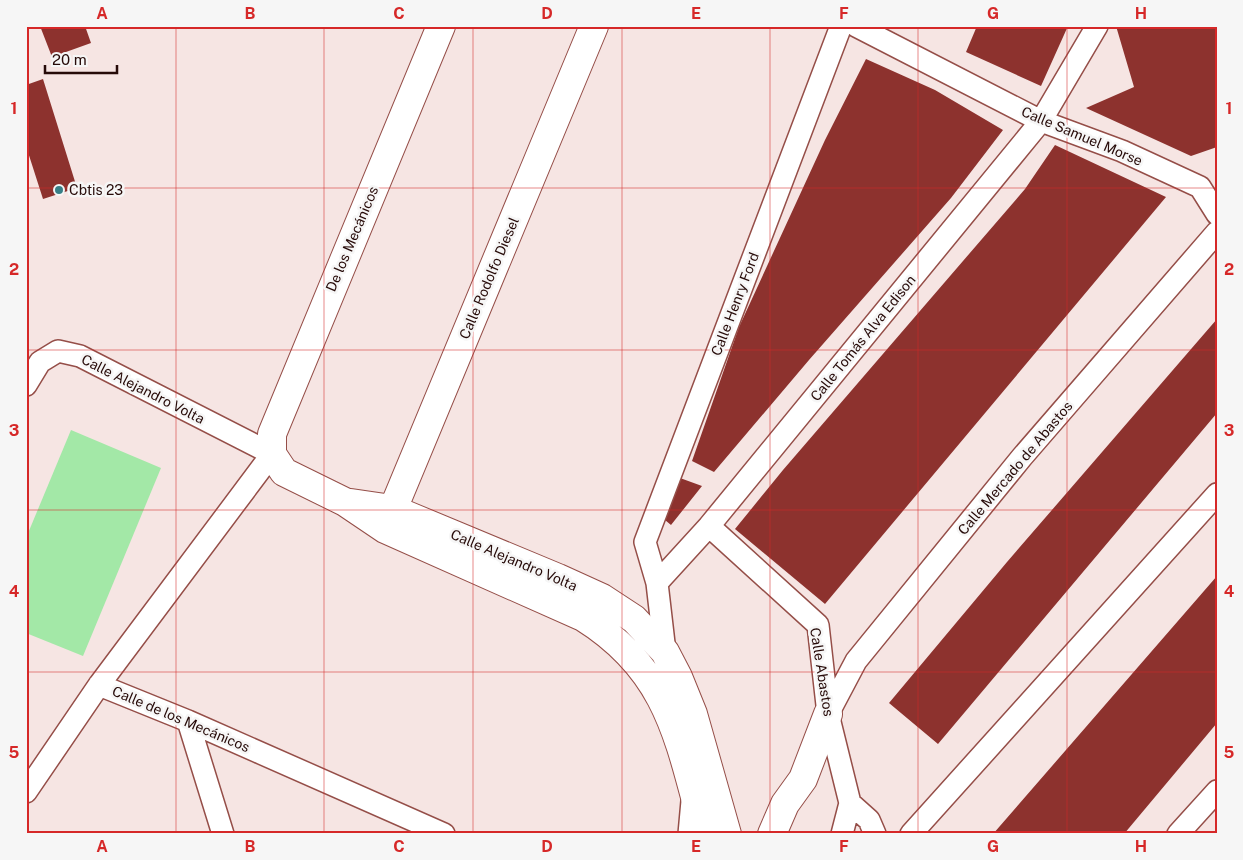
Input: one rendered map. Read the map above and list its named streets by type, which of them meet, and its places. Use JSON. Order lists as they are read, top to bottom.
{
  "streets": {
    "main road": ["De los Mecánicos", "Calle Rodolfo Diesel", "Calle Alejandro Volta"],
    "street": [
      "Calle Samuel Morse",
      "Calle Henry Ford",
      "Calle Tomás Alva Edison",
      "Calle Mercado de Abastos",
      "Calle Abastos",
      "Calle de los Mecánicos"
    ]
  },
  "crossings": [
    ["Calle Samuel Morse", "Calle Tomás Alva Edison"],
    ["De los Mecánicos", "Calle Alejandro Volta"],
    ["De los Mecánicos", "Calle de los Mecánicos"],
    ["Calle Rodolfo Diesel", "Calle Alejandro Volta"],
    ["Calle Henry Ford", "Calle Tomás Alva Edison"],
    ["Calle Tomás Alva Edison", "Calle Abastos"],
    ["Calle Alejandro Volta", "Calle de los Mecánicos"],
    ["Calle Mercado de Abastos", "Calle Abastos"]
  ],
  "places": ["Cbtis 23"],
  "scale_bar": "20 m",
  "grid": {
    "columns": [
      "A",
      "B",
      "C",
      "D",
      "E",
      "F",
      "G",
      "H"
    ],
    "rows": [
      "1",
      "2",
      "3",
      "4",
      "5"
    ]
  }
}
